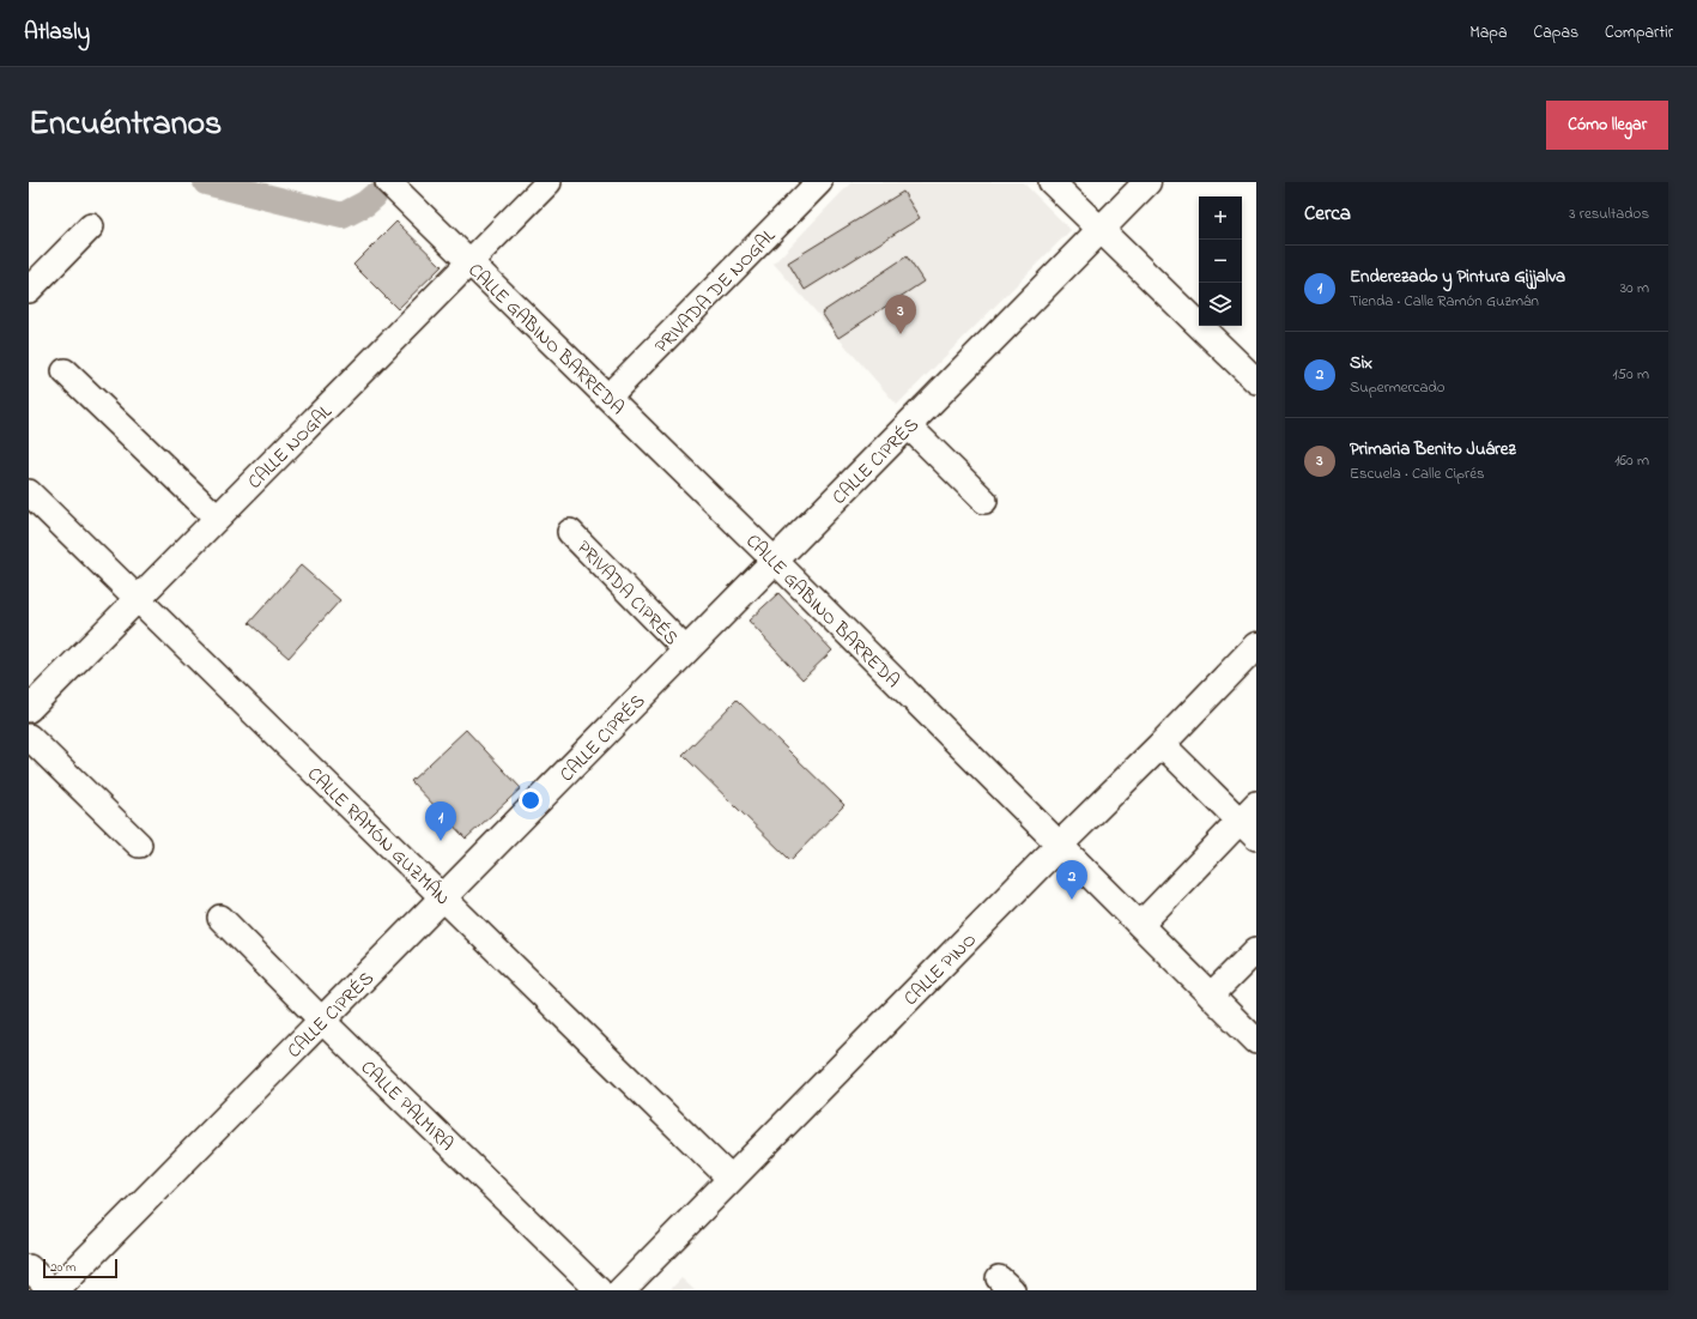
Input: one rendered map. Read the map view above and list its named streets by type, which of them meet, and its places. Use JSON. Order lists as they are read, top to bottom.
{
  "streets": {
    "street": [
      "PRIVADA DE NOGAL",
      "CALLE GABINO BARREDA",
      "CALLE NOGAL",
      "CALLE CIPRÉS",
      "PRIVADA CIPRÉS",
      "CALLE RAMÓN GUZMÁN",
      "CALLE PINO",
      "CALLE PALMIRA"
    ]
  },
  "crossings": [
    ["PRIVADA DE NOGAL", "CALLE GABINO BARREDA"],
    ["CALLE GABINO BARREDA", "CALLE NOGAL"],
    ["CALLE GABINO BARREDA", "CALLE CIPRÉS"],
    ["CALLE GABINO BARREDA", "CALLE PINO"],
    ["CALLE NOGAL", "CALLE RAMÓN GUZMÁN"],
    ["CALLE CIPRÉS", "PRIVADA CIPRÉS"],
    ["CALLE CIPRÉS", "CALLE RAMÓN GUZMÁN"],
    ["CALLE CIPRÉS", "CALLE PALMIRA"],
    ["CALLE RAMÓN GUZMÁN", "CALLE PINO"]
  ],
  "scale_bar": "20 m",
  "page": {
    "header": "Atlasly",
    "nav": ["Mapa", "Capas", "Compartir"],
    "title": "Encuéntranos",
    "buttons": "Cómo llegar",
    "heading": ["Cerca", "3 resultados"],
    "map_buttons": ["+", "−"],
    "list": [
      {
        "mark": "1",
        "name": "Enderezado y Pintura Gijjalva",
        "note": "Tienda · Calle Ramón Guzmán",
        "value": "30 m"
      },
      {
        "mark": "2",
        "name": "Six",
        "note": "Supermercado",
        "value": "150 m"
      },
      {
        "mark": "3",
        "name": "Primaria Benito Juárez",
        "note": "Escuela · Calle Ciprés",
        "value": "160 m"
      }
    ],
    "pins": ["3", "1", "2"],
    "scale": "20 m"
  }
}
